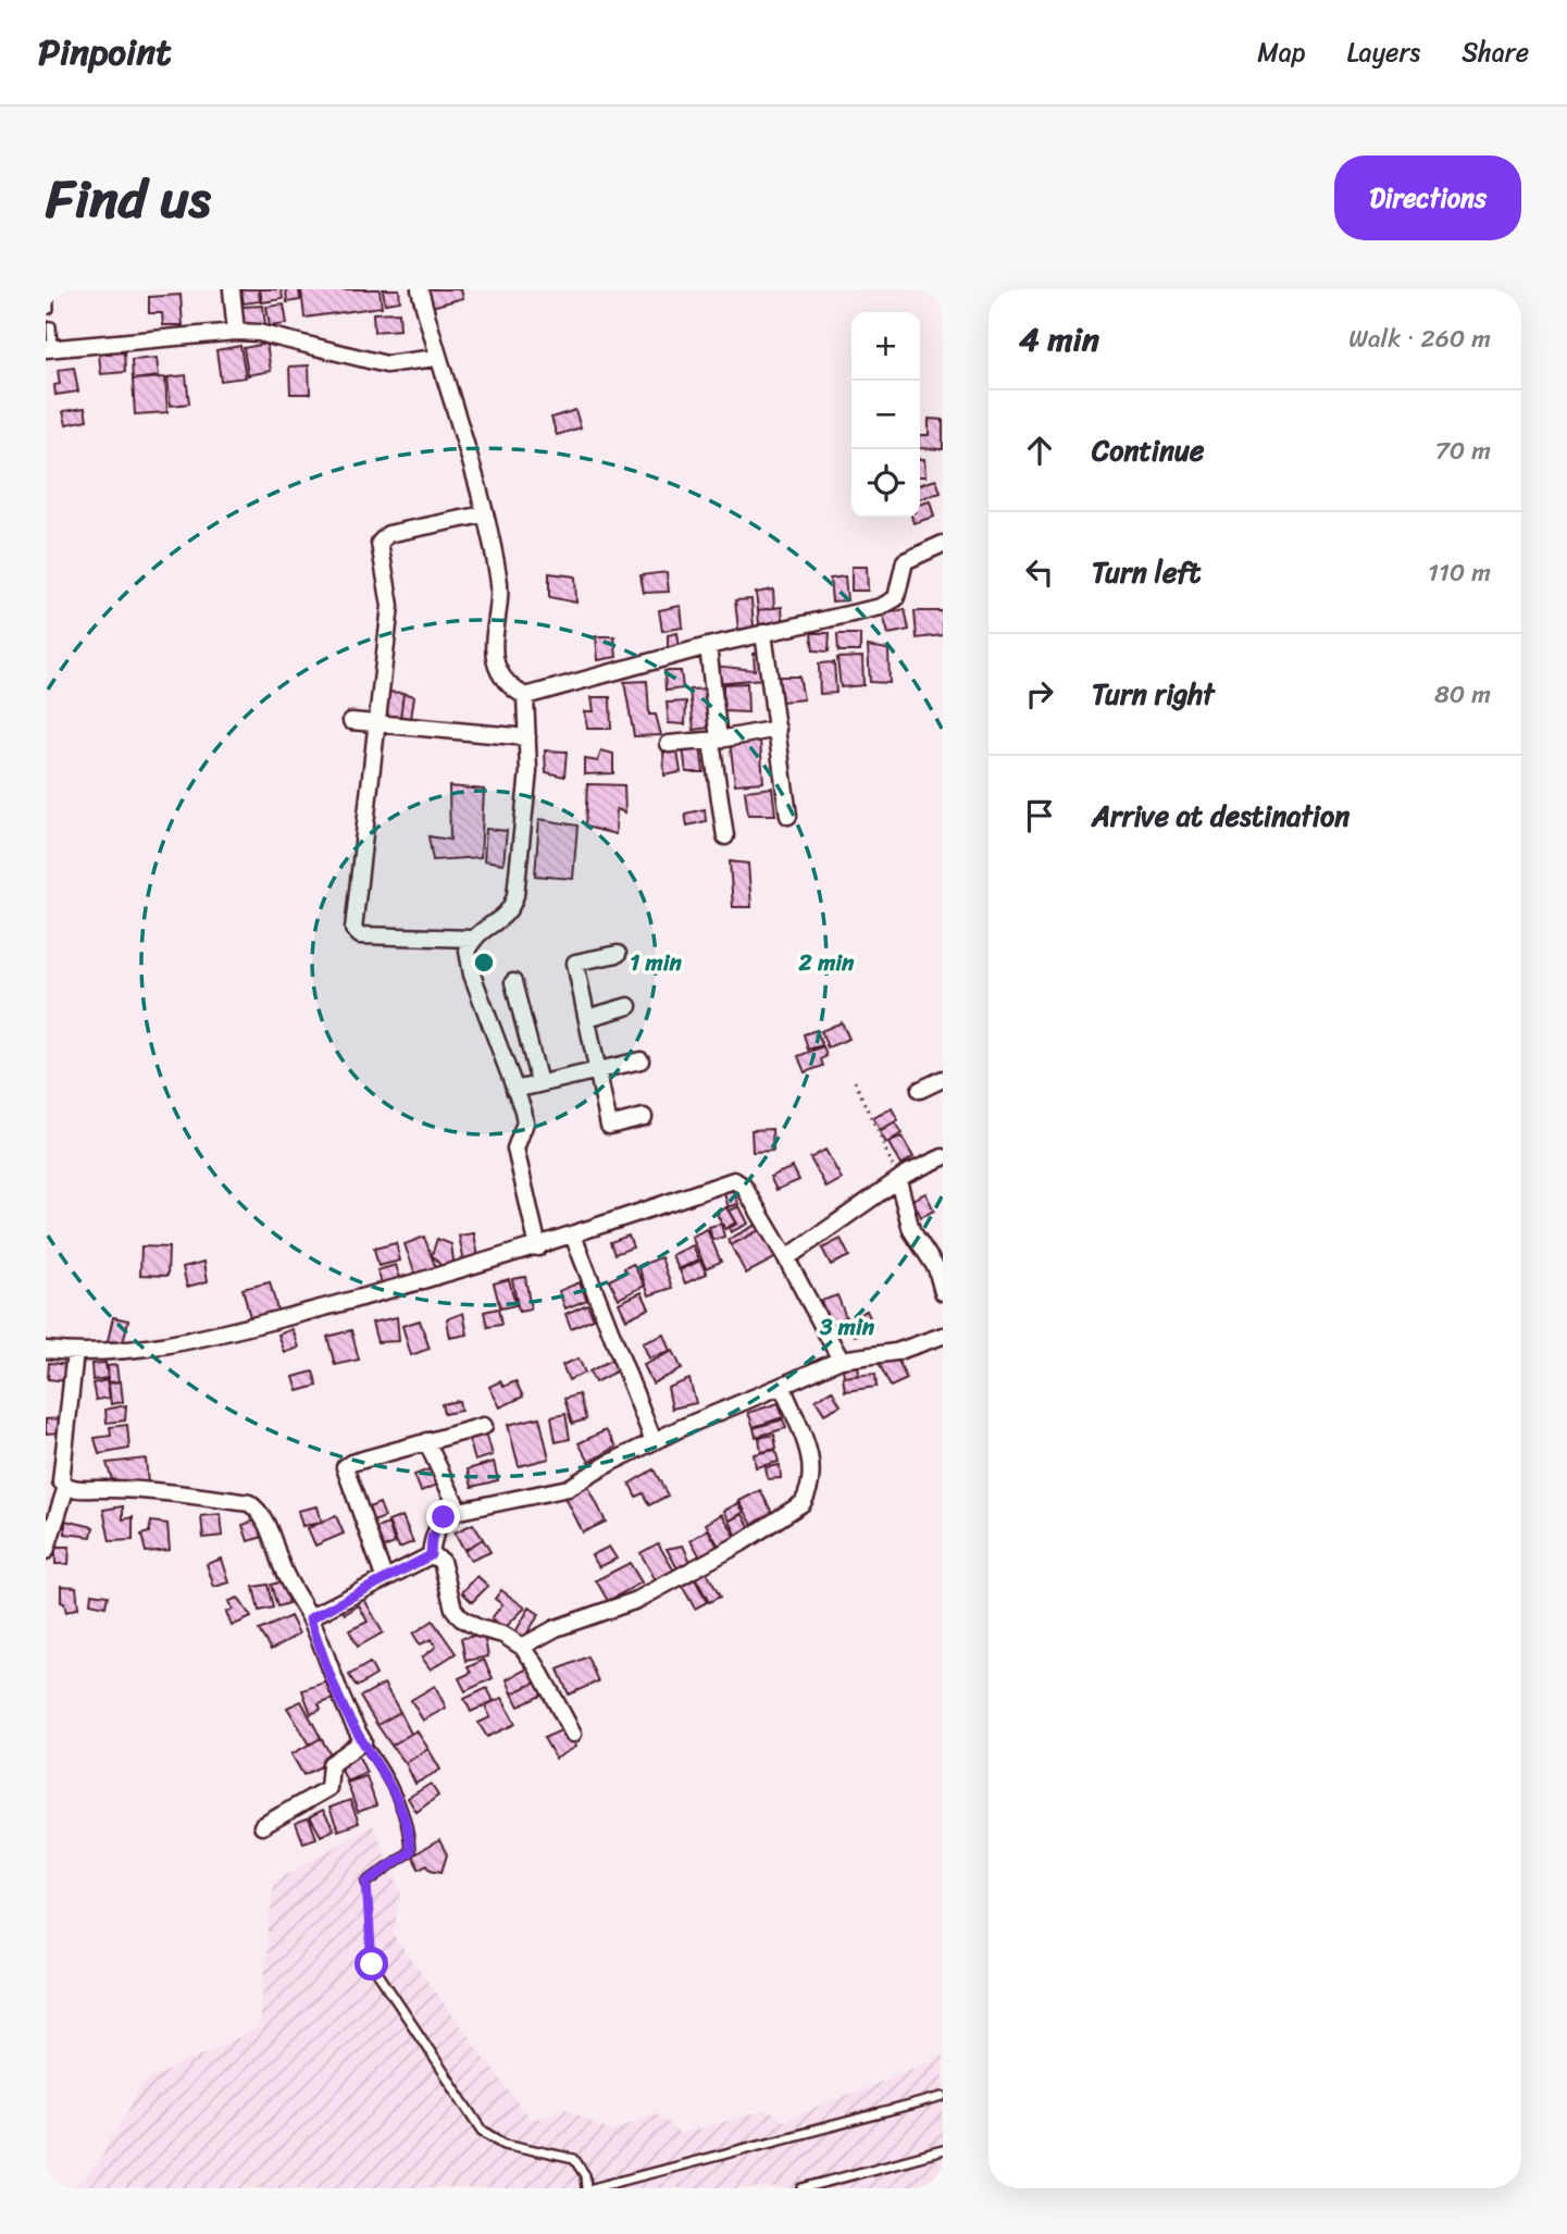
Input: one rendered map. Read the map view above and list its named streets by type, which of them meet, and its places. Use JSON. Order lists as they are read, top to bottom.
{
  "page": {
    "header": "Pinpoint",
    "nav": ["Map", "Layers", "Share"],
    "title": "Find us",
    "buttons": "Directions",
    "heading": ["4 min", "Walk · 260 m"],
    "map_buttons": ["+", "−"],
    "list": [
      ["Continue", "70 m"],
      ["Turn left", "110 m"],
      ["Turn right", "80 m"],
      "Arrive at destination"
    ]
  },
  "rings": ["1 min", "2 min", "3 min"]
}
